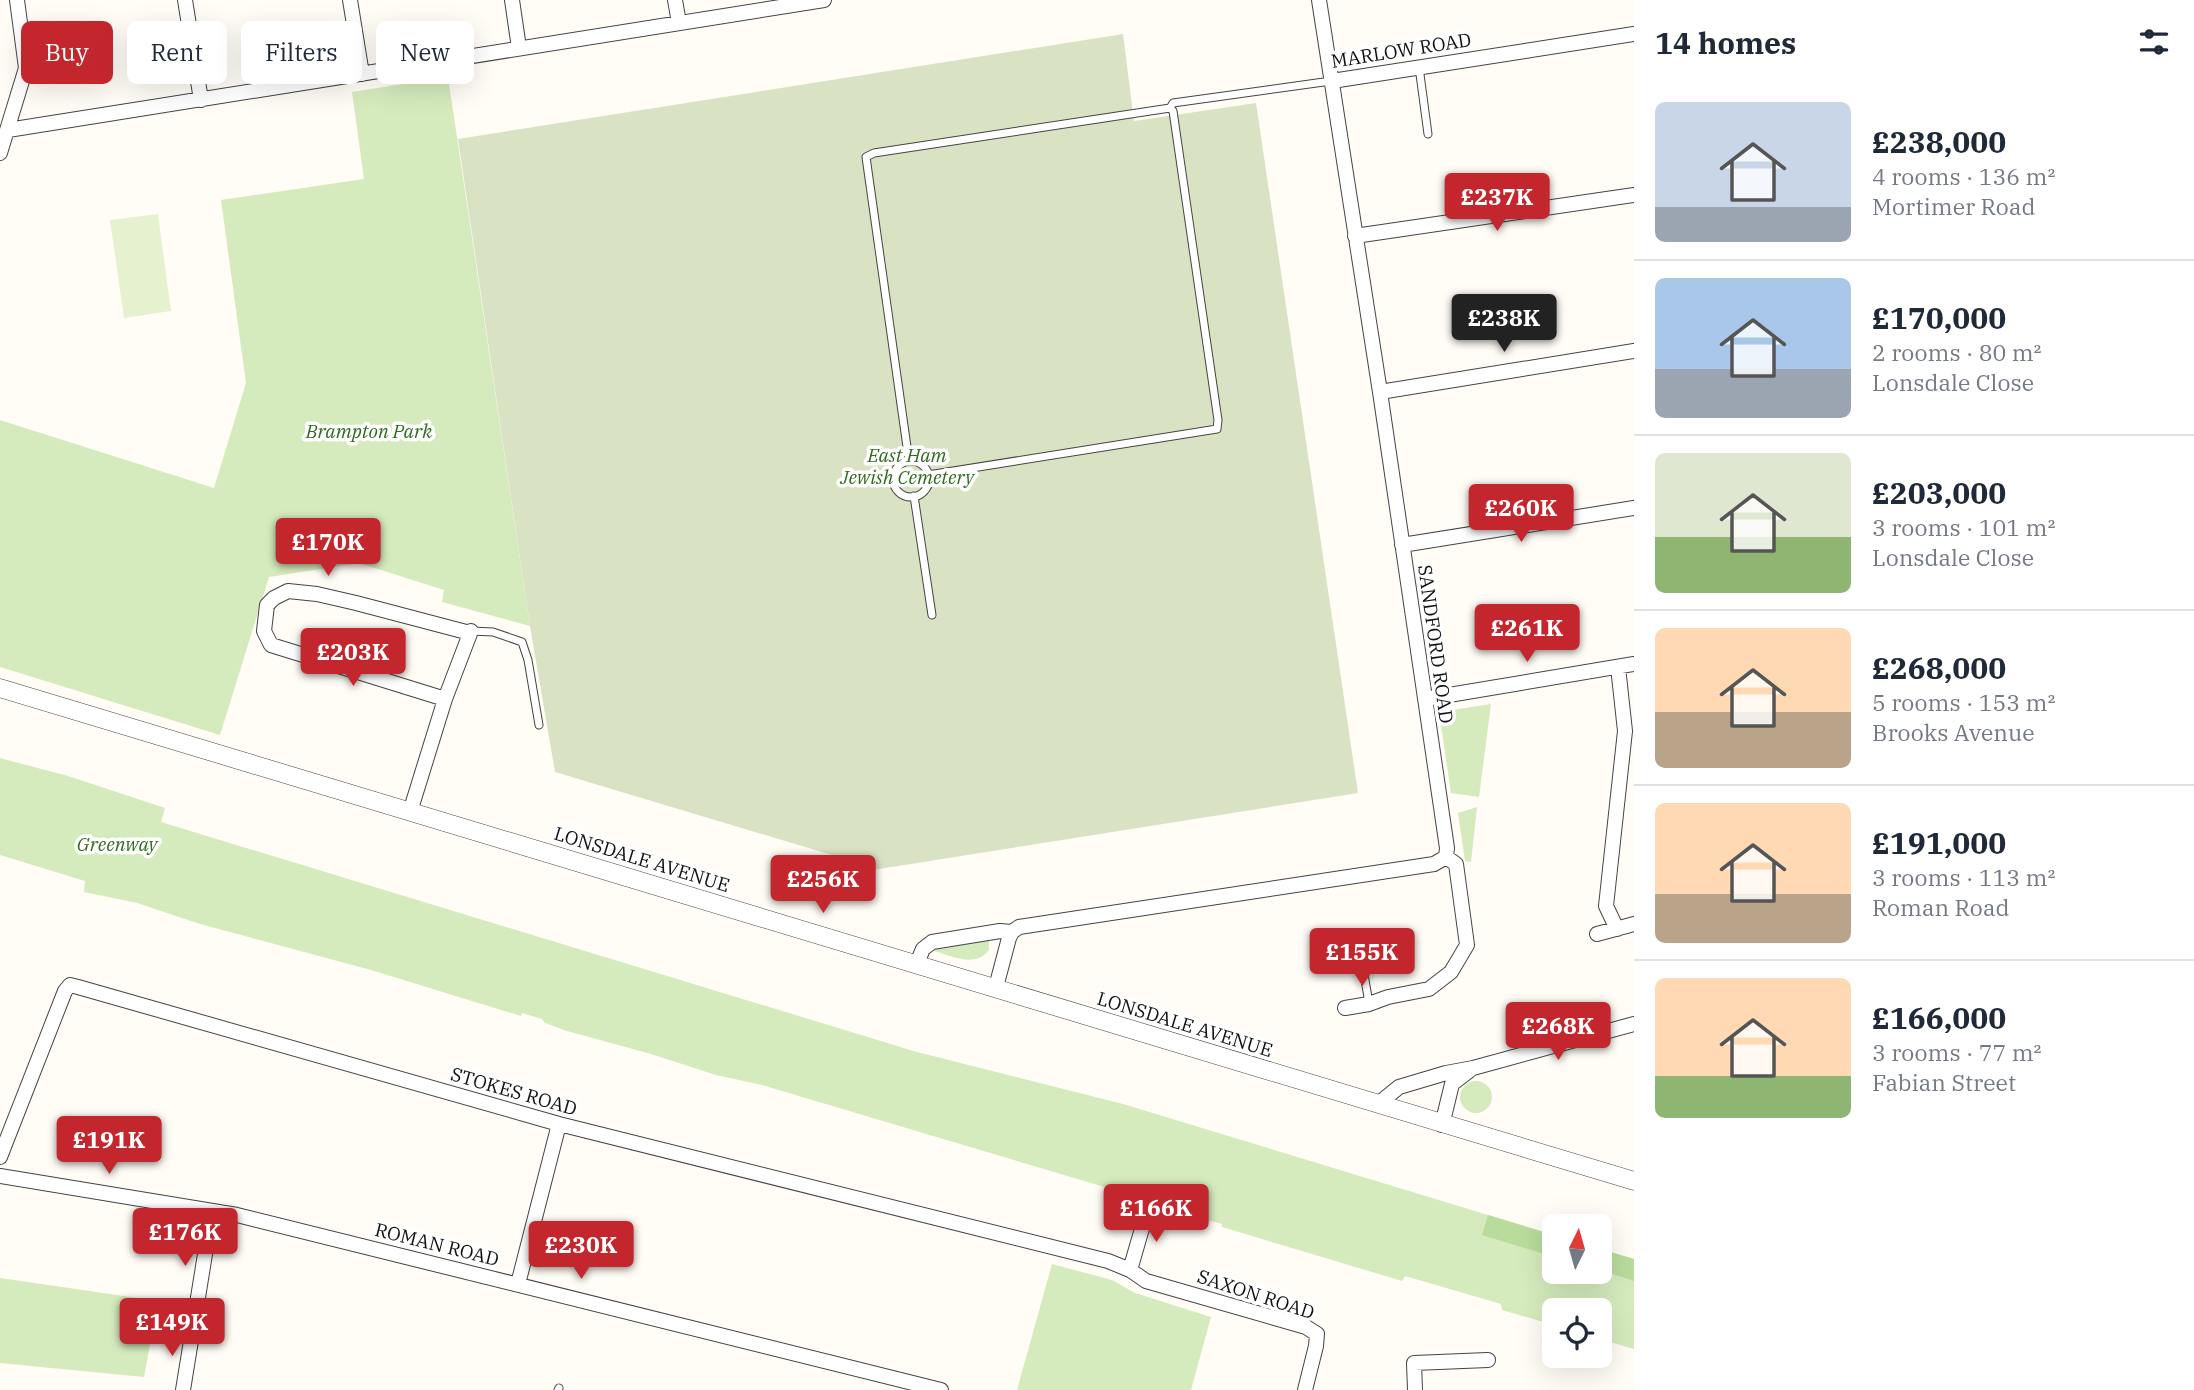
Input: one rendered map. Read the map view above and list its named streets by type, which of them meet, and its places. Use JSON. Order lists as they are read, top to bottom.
{
  "streets": {
    "street": [
      "MARLOW ROAD",
      "SANDFORD ROAD",
      "LONSDALE AVENUE",
      "STOKES ROAD",
      "ROMAN ROAD",
      "SAXON ROAD"
    ]
  },
  "crossings": [
    ["MARLOW ROAD", "SANDFORD ROAD"],
    ["STOKES ROAD", "SAXON ROAD"]
  ],
  "parks": ["Brampton Park", "East Ham Jewish Cemetery", "Greenway"],
  "north": "top",
  "page": {
    "heading": "14 homes",
    "chip": [
      "Buy",
      "Rent",
      "Filters",
      "New"
    ],
    "list": [
      {
        "name": "£238,000",
        "note": "4 rooms · 136 m² · Mortimer Road"
      },
      {
        "name": "£170,000",
        "note": "2 rooms · 80 m² · Lonsdale Close"
      },
      {
        "name": "£203,000",
        "note": "3 rooms · 101 m² · Lonsdale Close"
      },
      {
        "name": "£268,000",
        "note": "5 rooms · 153 m² · Brooks Avenue"
      },
      {
        "name": "£191,000",
        "note": "3 rooms · 113 m² · Roman Road"
      },
      {
        "name": "£166,000",
        "note": "3 rooms · 77 m² · Fabian Street"
      }
    ],
    "price": [
      "£237K",
      "£238K",
      "£260K",
      "£170K",
      "£261K",
      "£203K",
      "£256K",
      "£155K",
      "£268K",
      "£191K",
      "£166K",
      "£176K",
      "£230K",
      "£149K"
    ]
  }
}
